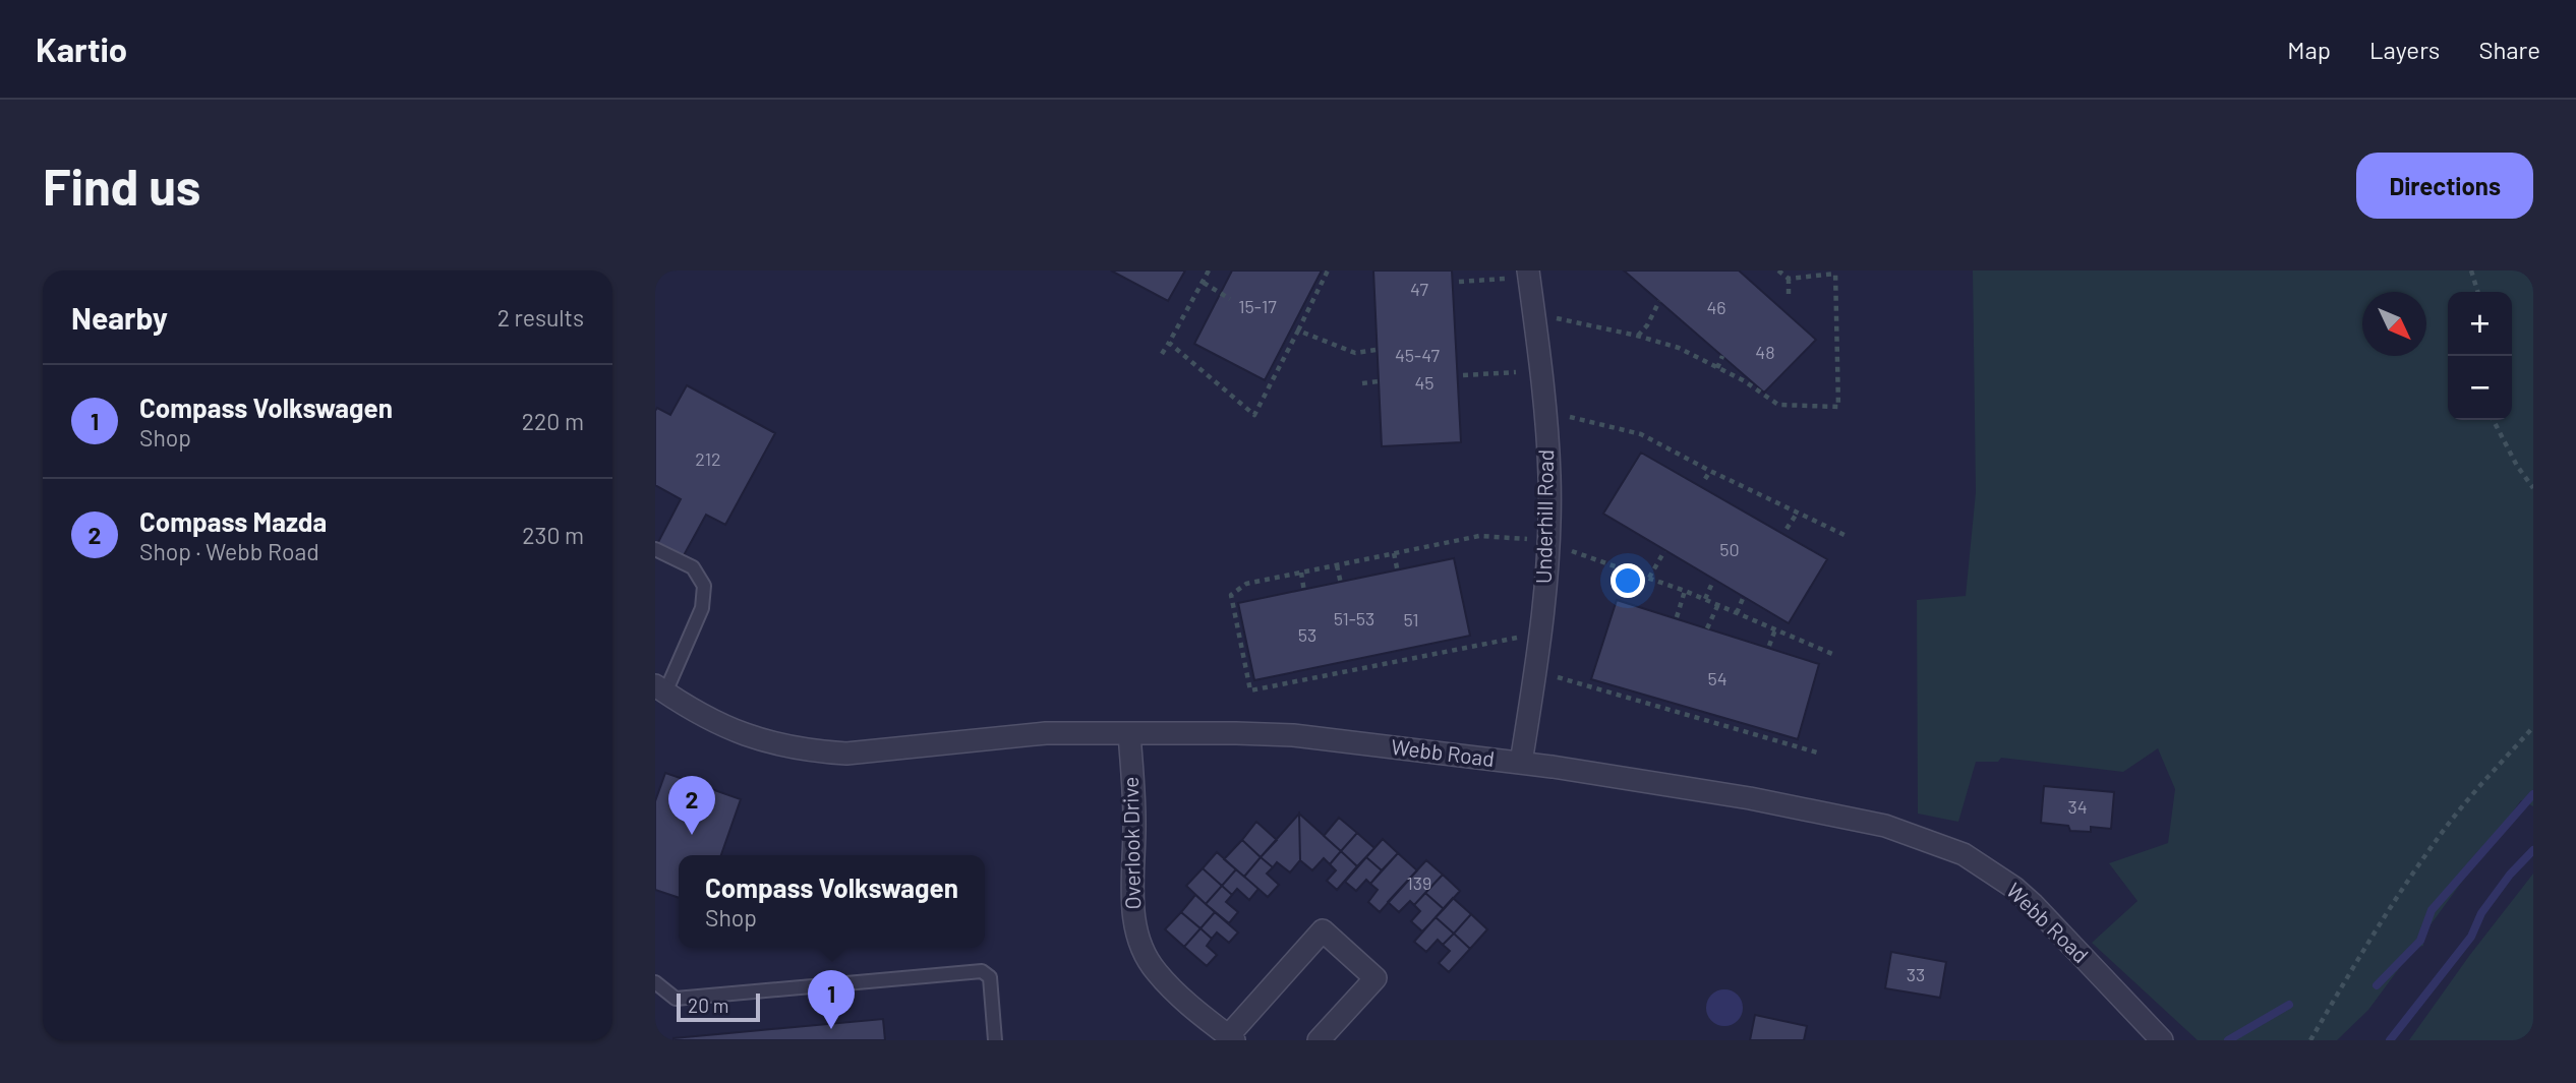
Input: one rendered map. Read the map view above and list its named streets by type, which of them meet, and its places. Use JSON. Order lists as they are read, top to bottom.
{
  "streets": {
    "street": ["Underhill Road", "Webb Road", "Overlook Drive"]
  },
  "crossings": [
    ["Underhill Road", "Webb Road"],
    ["Webb Road", "Overlook Drive"]
  ],
  "house_numbers": [
    "47",
    "15-17",
    "46",
    "48",
    "45-47",
    "45",
    "212",
    "50",
    "51-53",
    "51",
    "53",
    "54",
    "34",
    "139",
    "33"
  ],
  "scale_bar": "20 m",
  "north": "bottom right",
  "page": {
    "header": "Kartio",
    "nav": ["Map", "Layers", "Share"],
    "buttons": "Directions",
    "title": "Find us",
    "heading": ["Nearby", "2 results"],
    "map_buttons": ["+", "−"],
    "list": [
      {
        "mark": "1",
        "name": "Compass Volkswagen",
        "note": "Shop",
        "value": "220 m"
      },
      {
        "mark": "2",
        "name": "Compass Mazda",
        "note": "Shop · Webb Road",
        "value": "230 m"
      }
    ],
    "pins": ["2", "1"],
    "popup": ["Compass Volkswagen", "Shop"],
    "scale": "20 m"
  }
}
